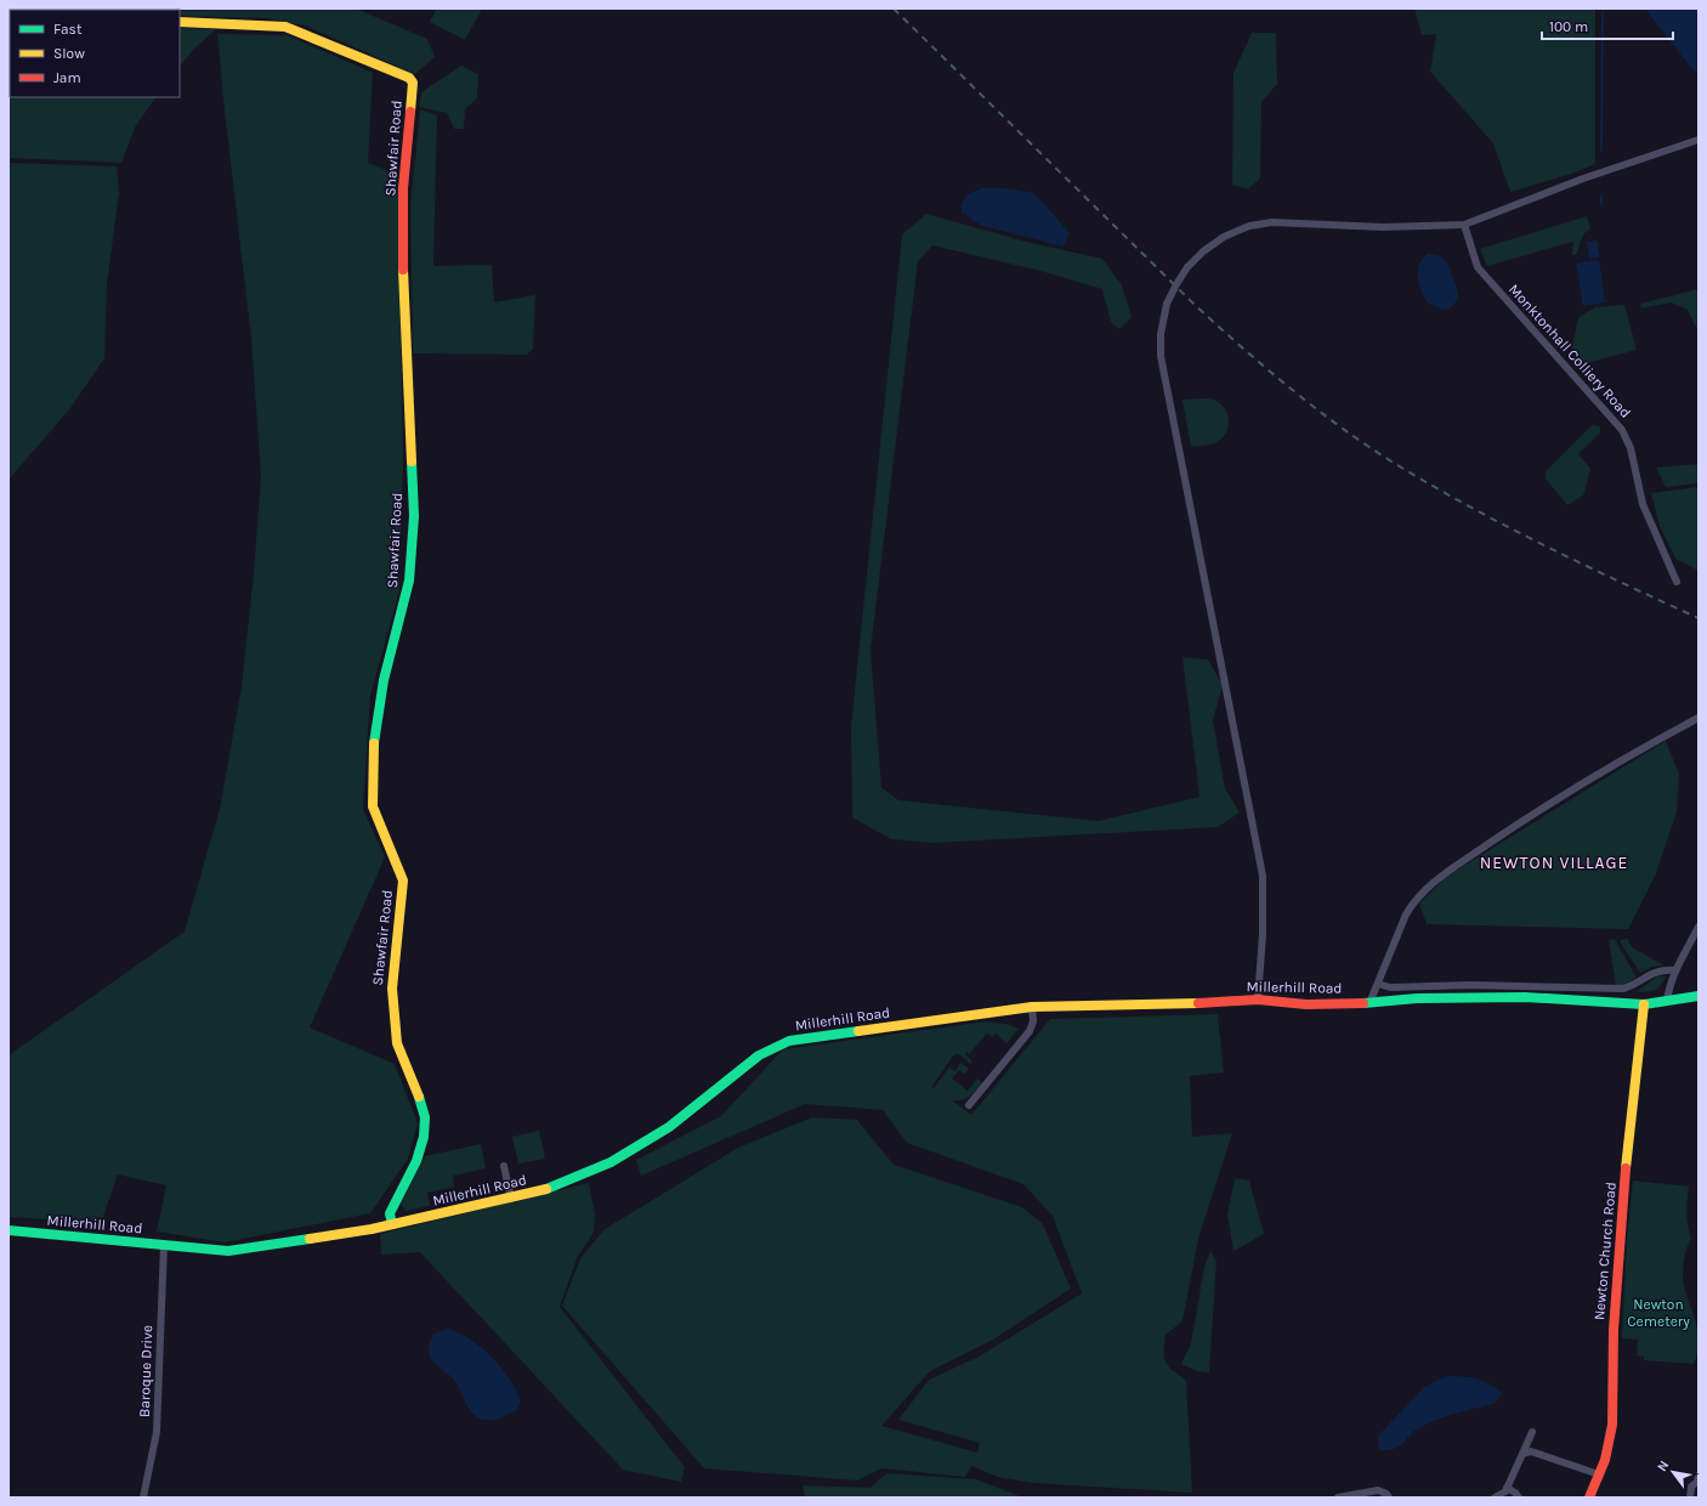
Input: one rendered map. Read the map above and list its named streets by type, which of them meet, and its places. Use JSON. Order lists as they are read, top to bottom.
{
  "streets": {
    "street": [
      "Shawfair Road",
      "Monktonhall Colliery Road",
      "Millerhill Road",
      "Newton Church Road",
      "Baroque Drive"
    ]
  },
  "crossings": [
    ["Shawfair Road", "Millerhill Road"],
    ["Millerhill Road", "Newton Church Road"],
    ["Millerhill Road", "Baroque Drive"]
  ],
  "districts": ["NEWTON VILLAGE"],
  "parks": ["Newton Cemetery"],
  "legend": ["Fast", "Slow", "Jam"],
  "scale_bar": "100 m",
  "north": "top left"
}
